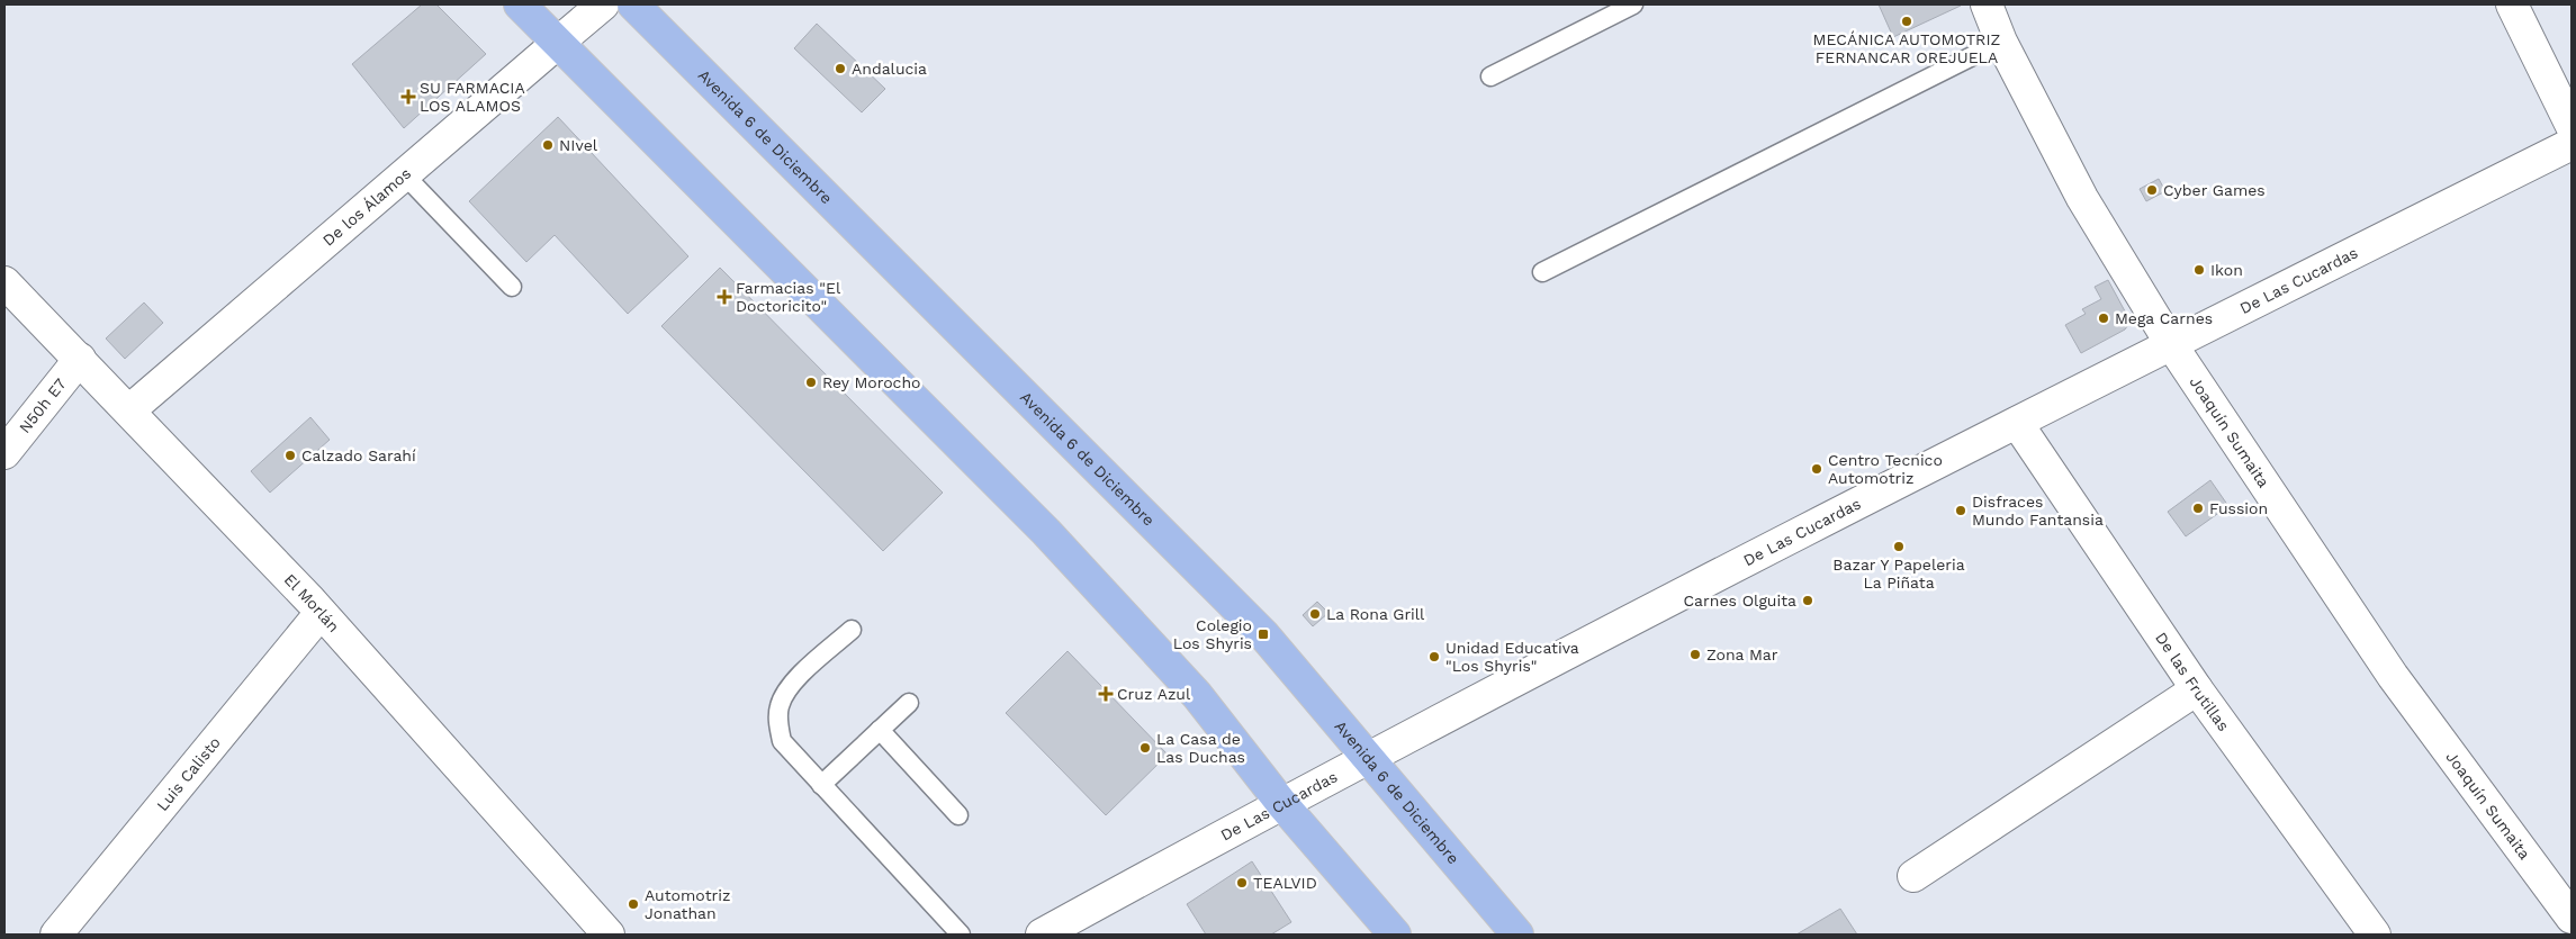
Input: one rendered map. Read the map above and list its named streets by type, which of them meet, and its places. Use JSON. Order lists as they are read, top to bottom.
{
  "streets": {
    "main road": ["Avenida 6 de Diciembre"],
    "street": [
      "De los Álamos",
      "De Las Cucardas",
      "N50h E7",
      "Joaquín Sumaita",
      "El Morlán",
      "De las Frutillas",
      "Luis Calisto"
    ]
  },
  "crossings": [
    ["Avenida 6 de Diciembre", "De Las Cucardas"],
    ["De los Álamos", "El Morlán"],
    ["De Las Cucardas", "Joaquín Sumaita"],
    ["De Las Cucardas", "De las Frutillas"],
    ["N50h E7", "El Morlán"],
    ["El Morlán", "Luis Calisto"]
  ],
  "places": {
    "other": [
      "MECÁNICA AUTOMOTRIZ FERNANCAR OREJUELA",
      "Andalucia",
      "NIvel",
      "Cyber Games",
      "Ikon",
      "Mega Carnes",
      "Rey Morocho",
      "Calzado Sarahí",
      "Centro Tecnico Automotriz",
      "Fussion",
      "Disfraces Mundo Fantansia",
      "Bazar Y Papeleria La Piñata",
      "Carnes Olguita",
      "La Rona Grill",
      "Zona Mar",
      "Unidad Educativa \"Los Shyris\"",
      "La Casa de Las Duchas",
      "TEALVID",
      "Automotriz Jonathan"
    ],
    "health": ["SU FARMACIA LOS ALAMOS", "Farmacias \"El Doctoricito\"", "Cruz Azul"],
    "transit": ["Colegio Los Shyris"]
  }
}
